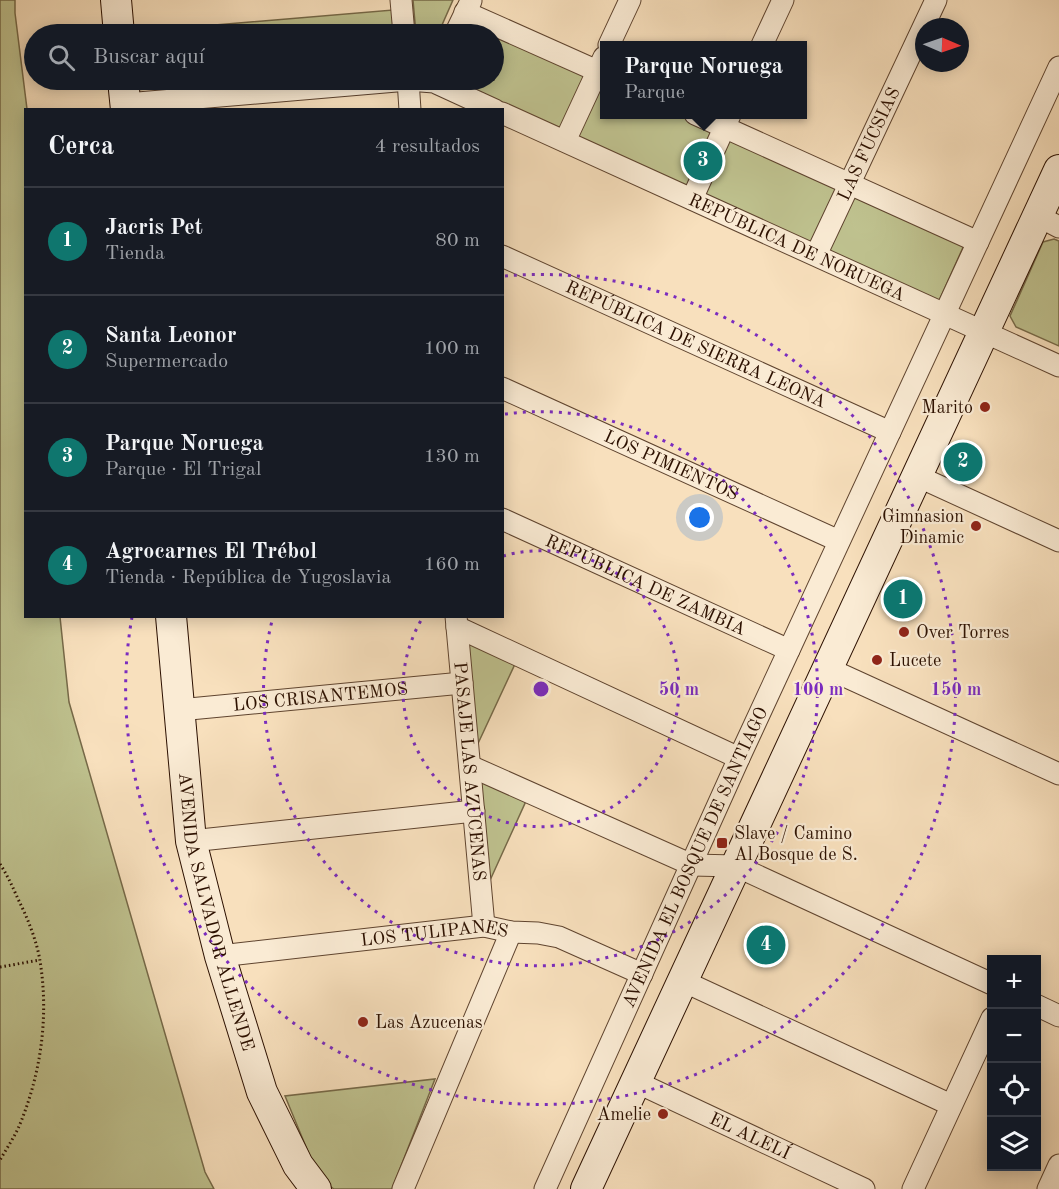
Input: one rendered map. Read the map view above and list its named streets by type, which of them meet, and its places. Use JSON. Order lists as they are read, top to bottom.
{
  "streets": {
    "main road": ["AVENIDA SALVADOR ALLENDE"],
    "street": [
      "LAS FUCSIAS",
      "REPÚBLICA DE NORUEGA",
      "REPÚBLICA DE SIERRA LEONA",
      "LOS PIMIENTOS",
      "REPÚBLICA DE ZAMBIA",
      "LOS CRISANTEMOS",
      "PASAJE LAS AZUCENAS",
      "AVENIDA EL BOSQUE DE SANTIAGO",
      "LOS TULIPANES",
      "EL ALELÍ"
    ]
  },
  "crossings": [
    ["LAS FUCSIAS", "REPÚBLICA DE NORUEGA"],
    ["REPÚBLICA DE NORUEGA", "AVENIDA EL BOSQUE DE SANTIAGO"],
    ["REPÚBLICA DE SIERRA LEONA", "AVENIDA EL BOSQUE DE SANTIAGO"],
    ["LOS PIMIENTOS", "AVENIDA EL BOSQUE DE SANTIAGO"],
    ["REPÚBLICA DE ZAMBIA", "AVENIDA EL BOSQUE DE SANTIAGO"],
    ["LOS CRISANTEMOS", "PASAJE LAS AZUCENAS"],
    ["LOS CRISANTEMOS", "AVENIDA SALVADOR ALLENDE"],
    ["PASAJE LAS AZUCENAS", "LOS TULIPANES"],
    ["AVENIDA EL BOSQUE DE SANTIAGO", "LOS TULIPANES"],
    ["AVENIDA SALVADOR ALLENDE", "LOS TULIPANES"]
  ],
  "places": {
    "other": [
      "Marito",
      "Gimnasion Dinamic",
      "Over Torres",
      "Lucete",
      "Las Azucenas",
      "Amelie"
    ],
    "transit": ["Slave / Camino Al Bosque de S."]
  },
  "north": "right",
  "page": {
    "search": "Buscar aquí",
    "popup": ["Parque Noruega", "Parque"],
    "heading": ["Cerca", "4 resultados"],
    "pins": [
      "3",
      "2",
      "1",
      "4"
    ],
    "list": [
      {
        "mark": "1",
        "name": "Jacris Pet",
        "note": "Tienda",
        "value": "80 m"
      },
      {
        "mark": "2",
        "name": "Santa Leonor",
        "note": "Supermercado",
        "value": "100 m"
      },
      {
        "mark": "3",
        "name": "Parque Noruega",
        "note": "Parque · El Trigal",
        "value": "130 m"
      },
      {
        "mark": "4",
        "name": "Agrocarnes El Trébol",
        "note": "Tienda · República de Yugoslavia",
        "value": "160 m"
      }
    ],
    "map_buttons": ["+", "−"]
  },
  "rings": ["50 m", "100 m", "150 m"]
}
